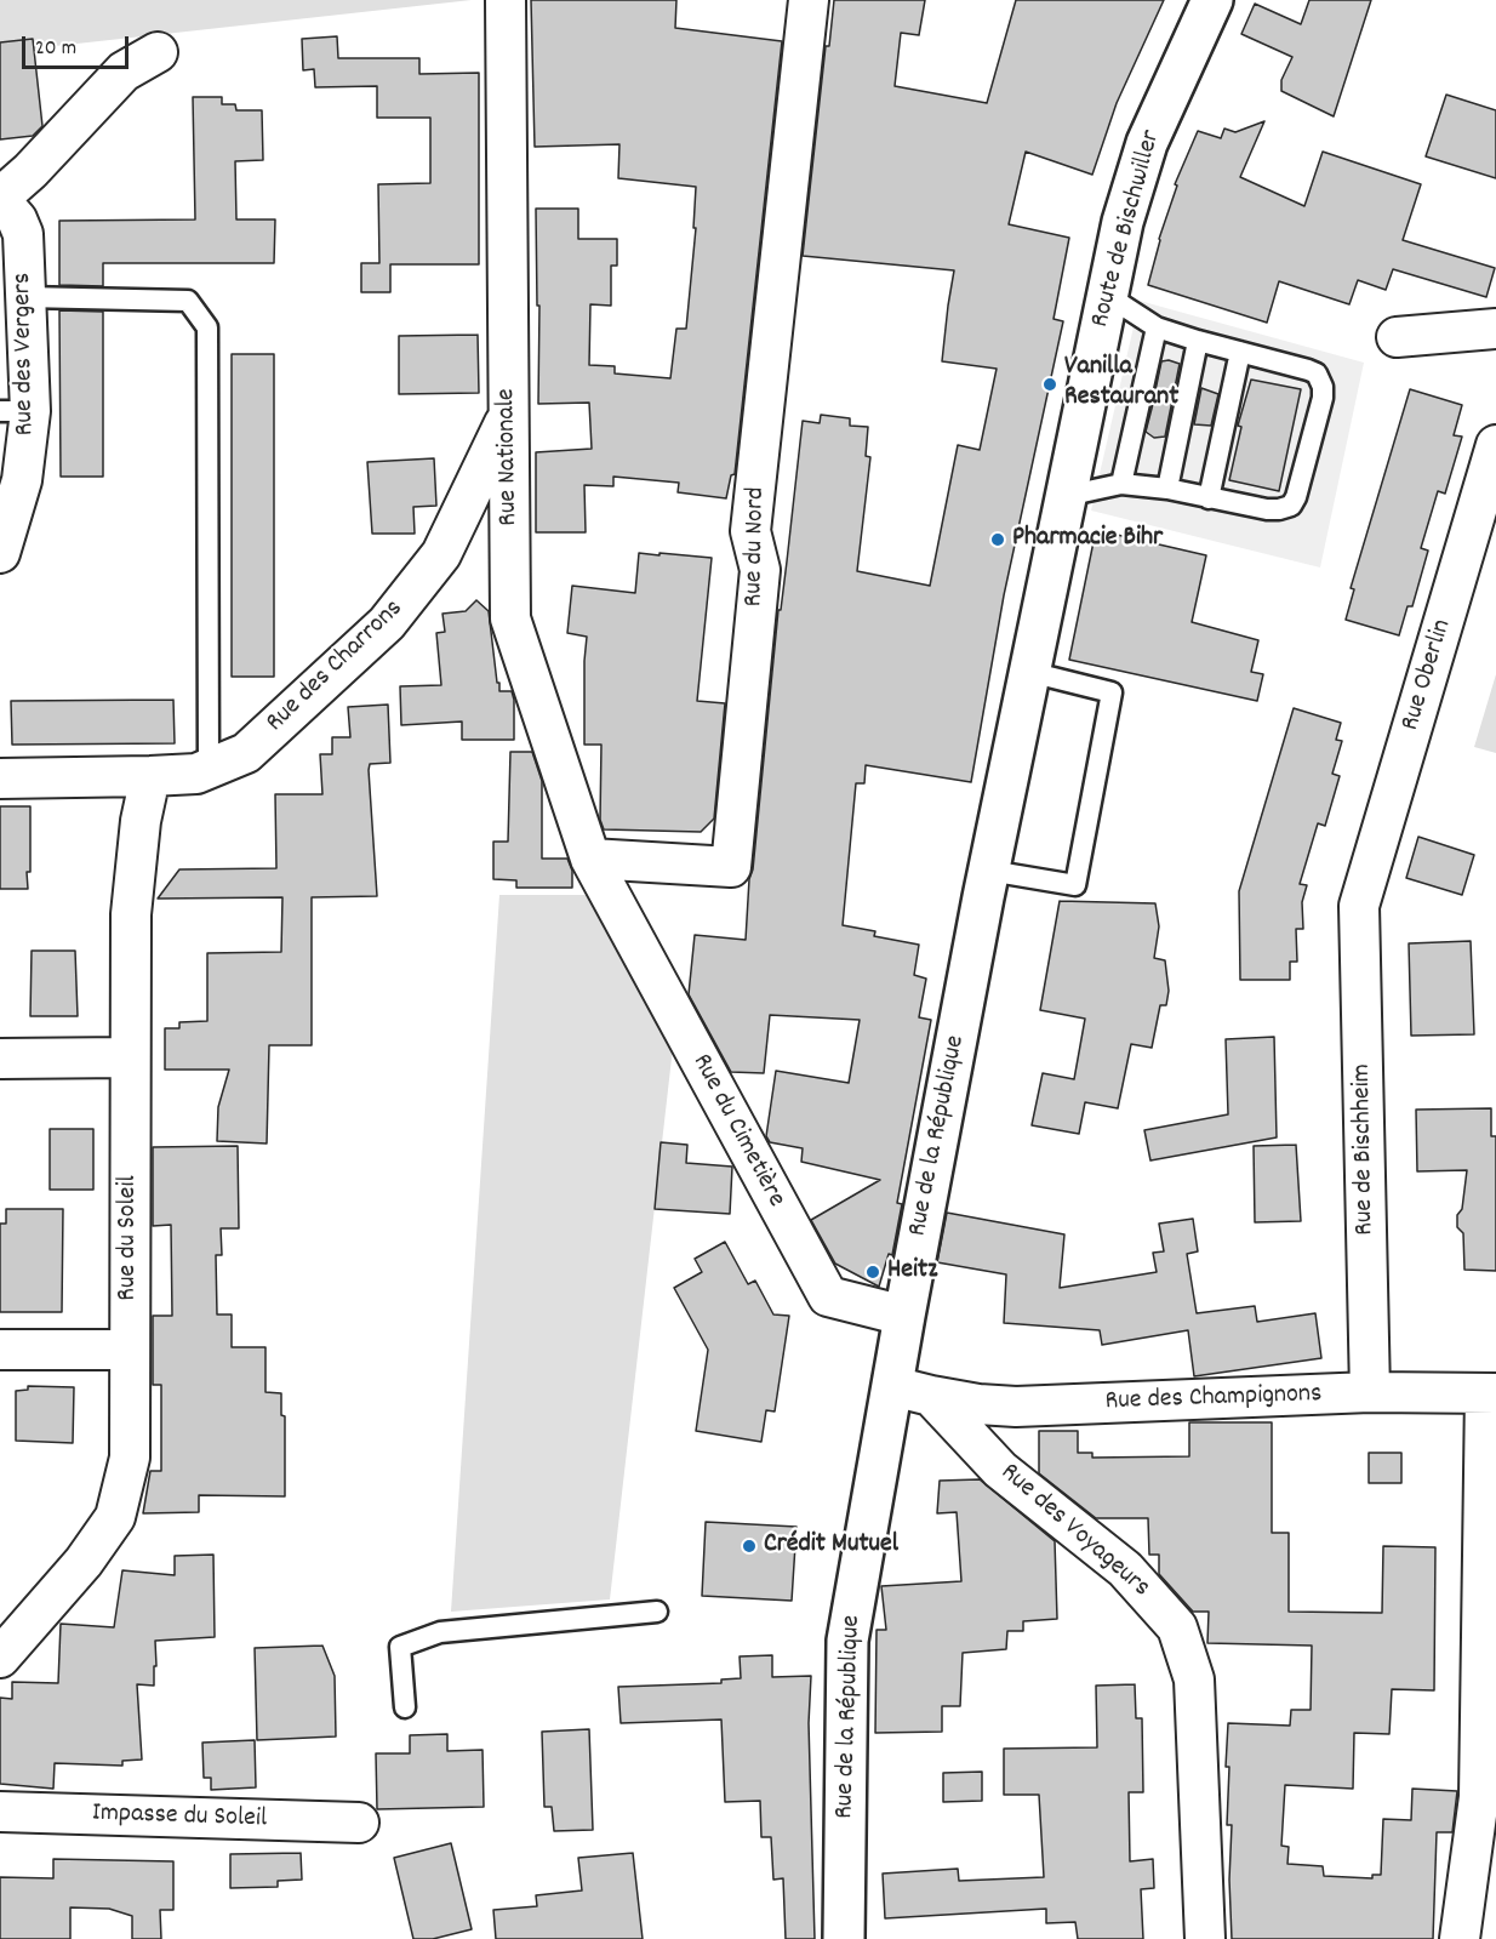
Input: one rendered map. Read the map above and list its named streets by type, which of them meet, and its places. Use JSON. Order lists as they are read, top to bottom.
{
  "streets": {
    "main road": ["Route de Bischwiller", "Rue de la République"],
    "street": [
      "Rue des Vergers",
      "Rue Nationale",
      "Rue du Nord",
      "Rue des Charrons",
      "Rue Oberlin",
      "Rue du Cimetière",
      "Rue de Bischheim",
      "Rue du Soleil",
      "Rue des Champignons",
      "Rue des Voyageurs",
      "Impasse du Soleil"
    ]
  },
  "crossings": [
    ["Route de Bischwiller", "Rue de la République"],
    ["Rue Nationale", "Rue du Nord"],
    ["Rue Nationale", "Rue des Charrons"],
    ["Rue Nationale", "Rue du Cimetière"],
    ["Rue des Charrons", "Rue du Soleil"],
    ["Rue Oberlin", "Rue de Bischheim"],
    ["Rue du Cimetière", "Rue de la République"],
    ["Rue de Bischheim", "Rue des Champignons"],
    ["Rue des Champignons", "Rue des Voyageurs"]
  ],
  "places": [
    "Vanilla Restaurant",
    "Pharmacie Bihr",
    "Heitz",
    "Crédit Mutuel"
  ],
  "scale_bar": "20 m"
}
